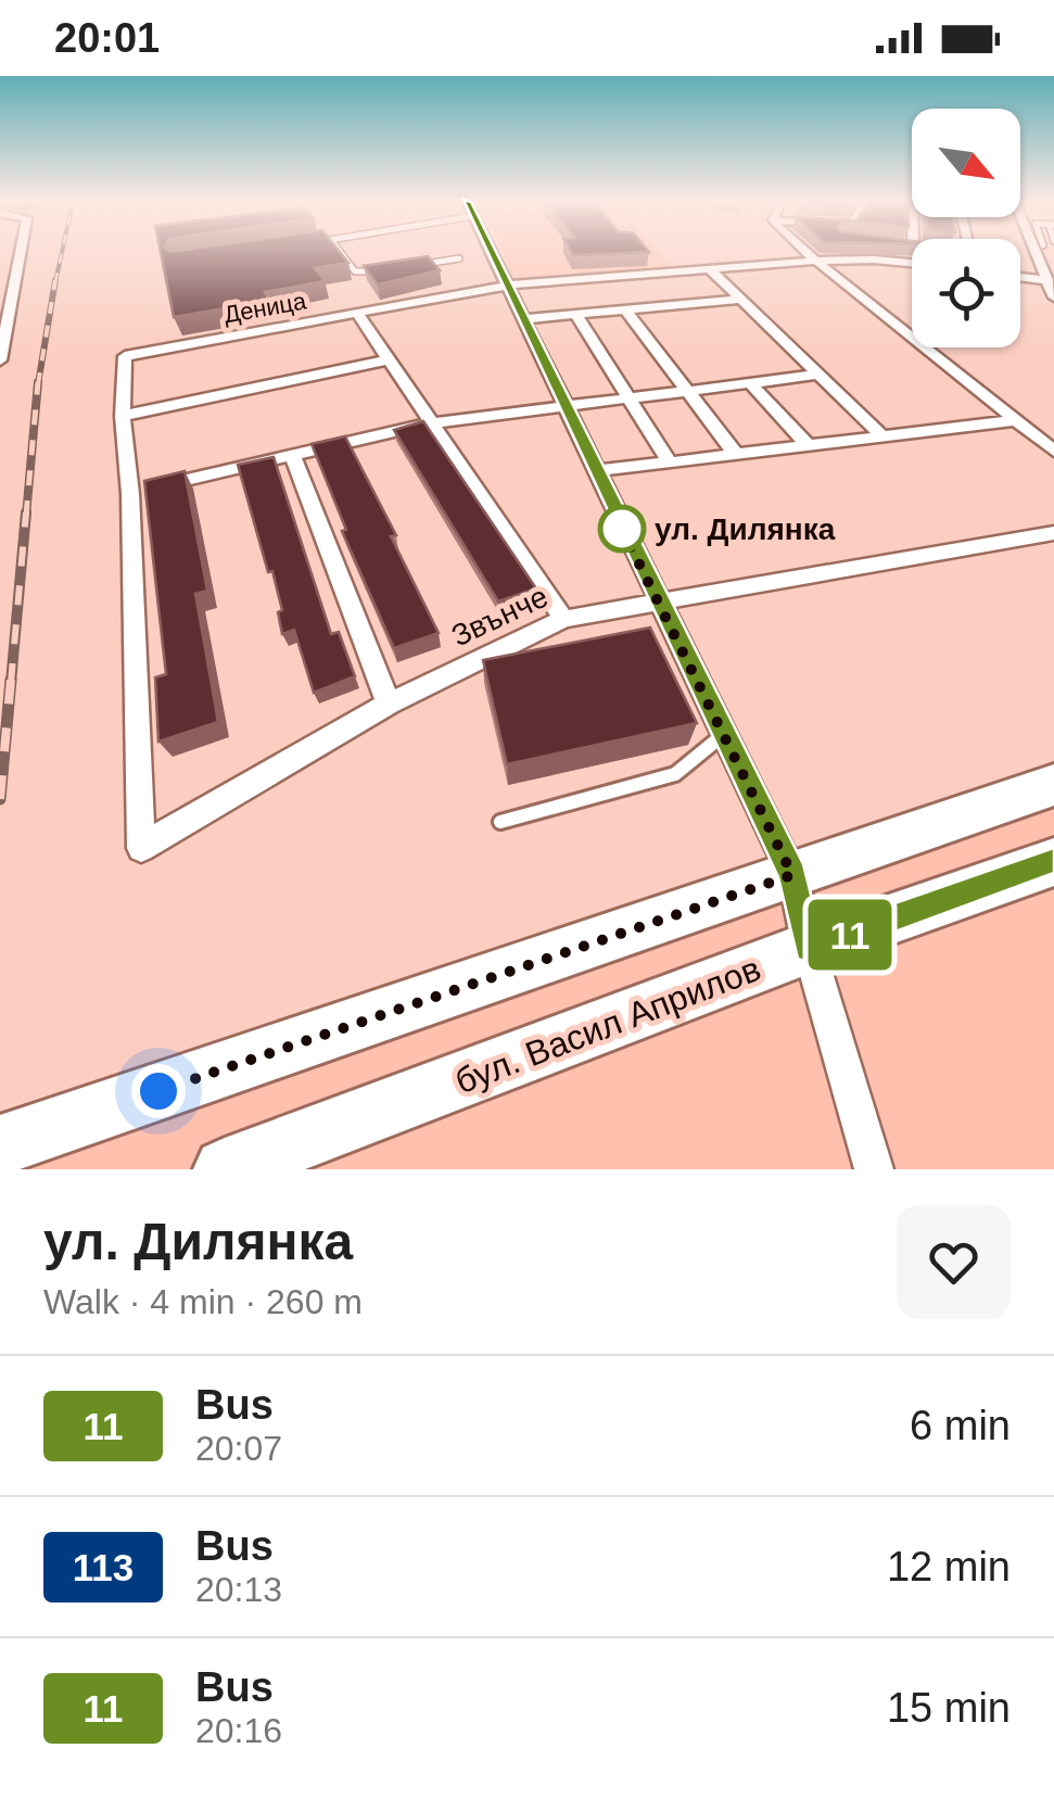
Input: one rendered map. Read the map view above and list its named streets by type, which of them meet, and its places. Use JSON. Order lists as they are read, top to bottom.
{
  "streets": {
    "main road": ["бул. Васил Априлов"],
    "street": ["Деница", "Звънче"]
  },
  "places": ["ул. Дилянка"],
  "lines": ["bus line 11"],
  "north": "bottom right",
  "page": {
    "status": "20:01",
    "on_map": "11",
    "heading": ["ул. Дилянка", "Walk · 4 min · 260 m"],
    "list": [
      {
        "mark": "11",
        "name": "Bus",
        "note": "20:07",
        "value": "6 min"
      },
      {
        "mark": "113",
        "name": "Bus",
        "note": "20:13",
        "value": "12 min"
      },
      {
        "mark": "11",
        "name": "Bus",
        "note": "20:16",
        "value": "15 min"
      }
    ]
  }
}
